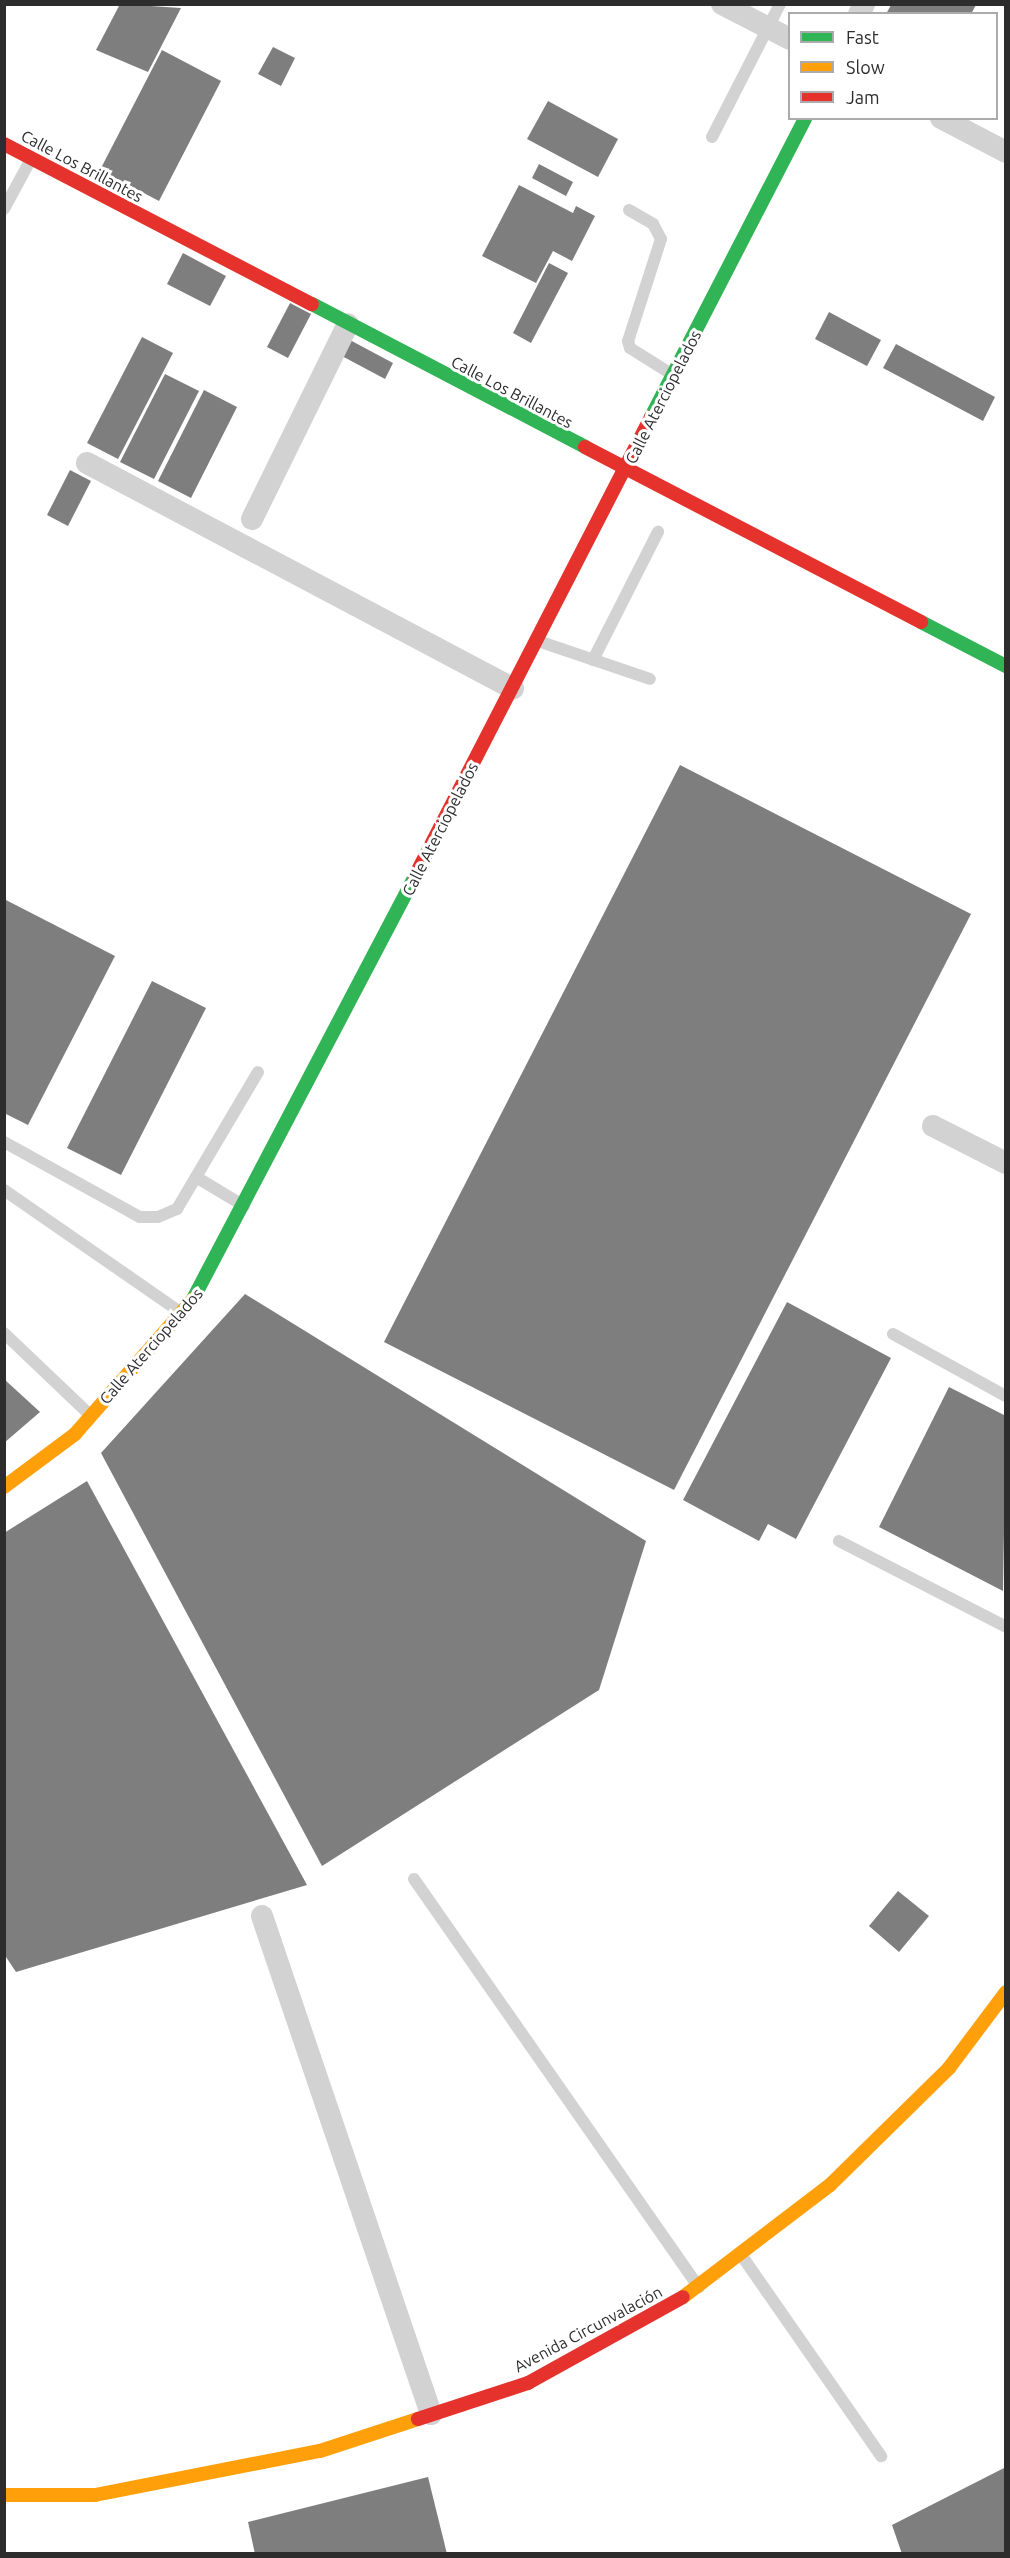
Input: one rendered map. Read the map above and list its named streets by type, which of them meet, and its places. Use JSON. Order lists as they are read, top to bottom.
{
  "streets": {
    "street": ["Calle Los Brillantes", "Calle Aterciopelados", "Avenida Circunvalación"]
  },
  "crossings": [
    ["Calle Los Brillantes", "Calle Aterciopelados"]
  ],
  "legend": ["Fast", "Slow", "Jam"]
}
